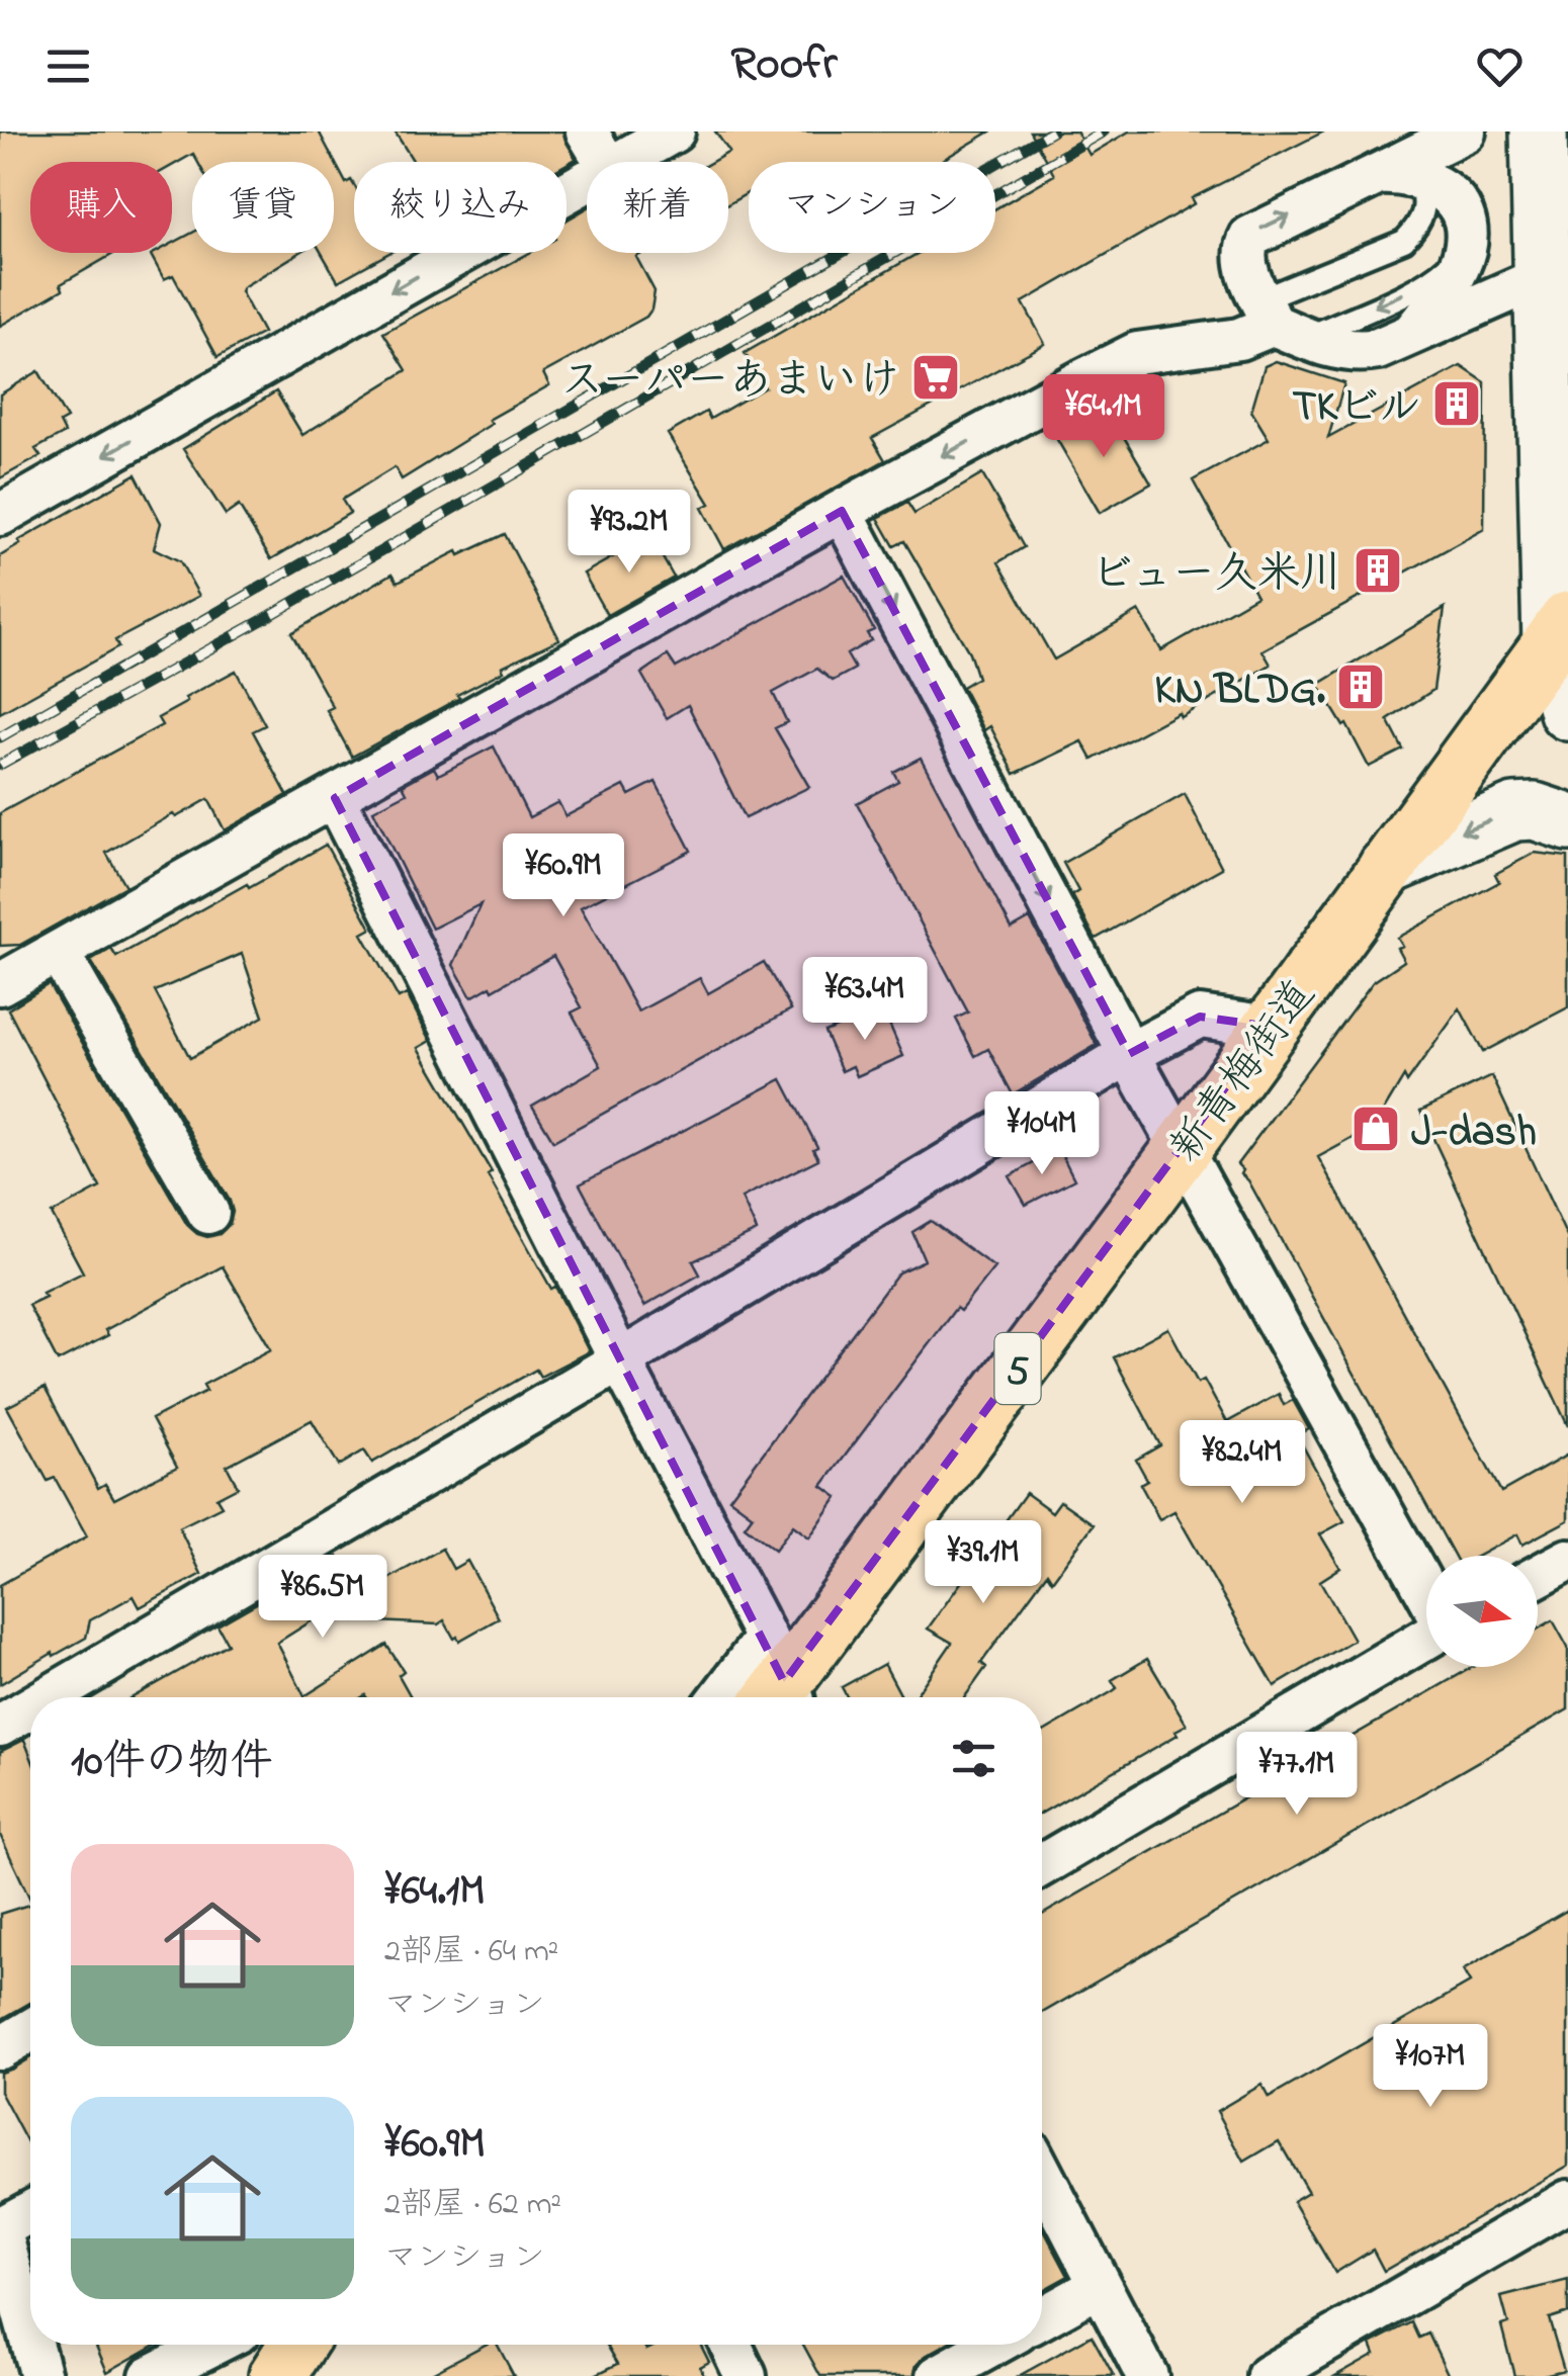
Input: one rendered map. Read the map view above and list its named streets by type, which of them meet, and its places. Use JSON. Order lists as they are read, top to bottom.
{
  "streets": {
    "main road": ["新青梅街道", "5"]
  },
  "places": {
    "supermarket": ["スーパーあまいけ"],
    "building": ["TKビル", "ビュー久米川", "KN BLDG."],
    "shop": ["J-dash"]
  },
  "north": "right",
  "page": {
    "header": "Roofr",
    "chip": [
      "購入",
      "賃貸",
      "絞り込み",
      "新着",
      "マンション"
    ],
    "price": [
      "¥64.1M",
      "¥93.2M",
      "¥60.9M",
      "¥63.4M",
      "¥104M",
      "¥82.4M",
      "¥39.1M",
      "¥86.5M",
      "¥77.1M",
      "¥107M"
    ],
    "heading": "10件の物件",
    "list": [
      {
        "name": "¥64.1M",
        "note": "2部屋 · 64 m² · マンション"
      },
      {
        "name": "¥60.9M",
        "note": "2部屋 · 62 m² · マンション"
      }
    ]
  }
}
